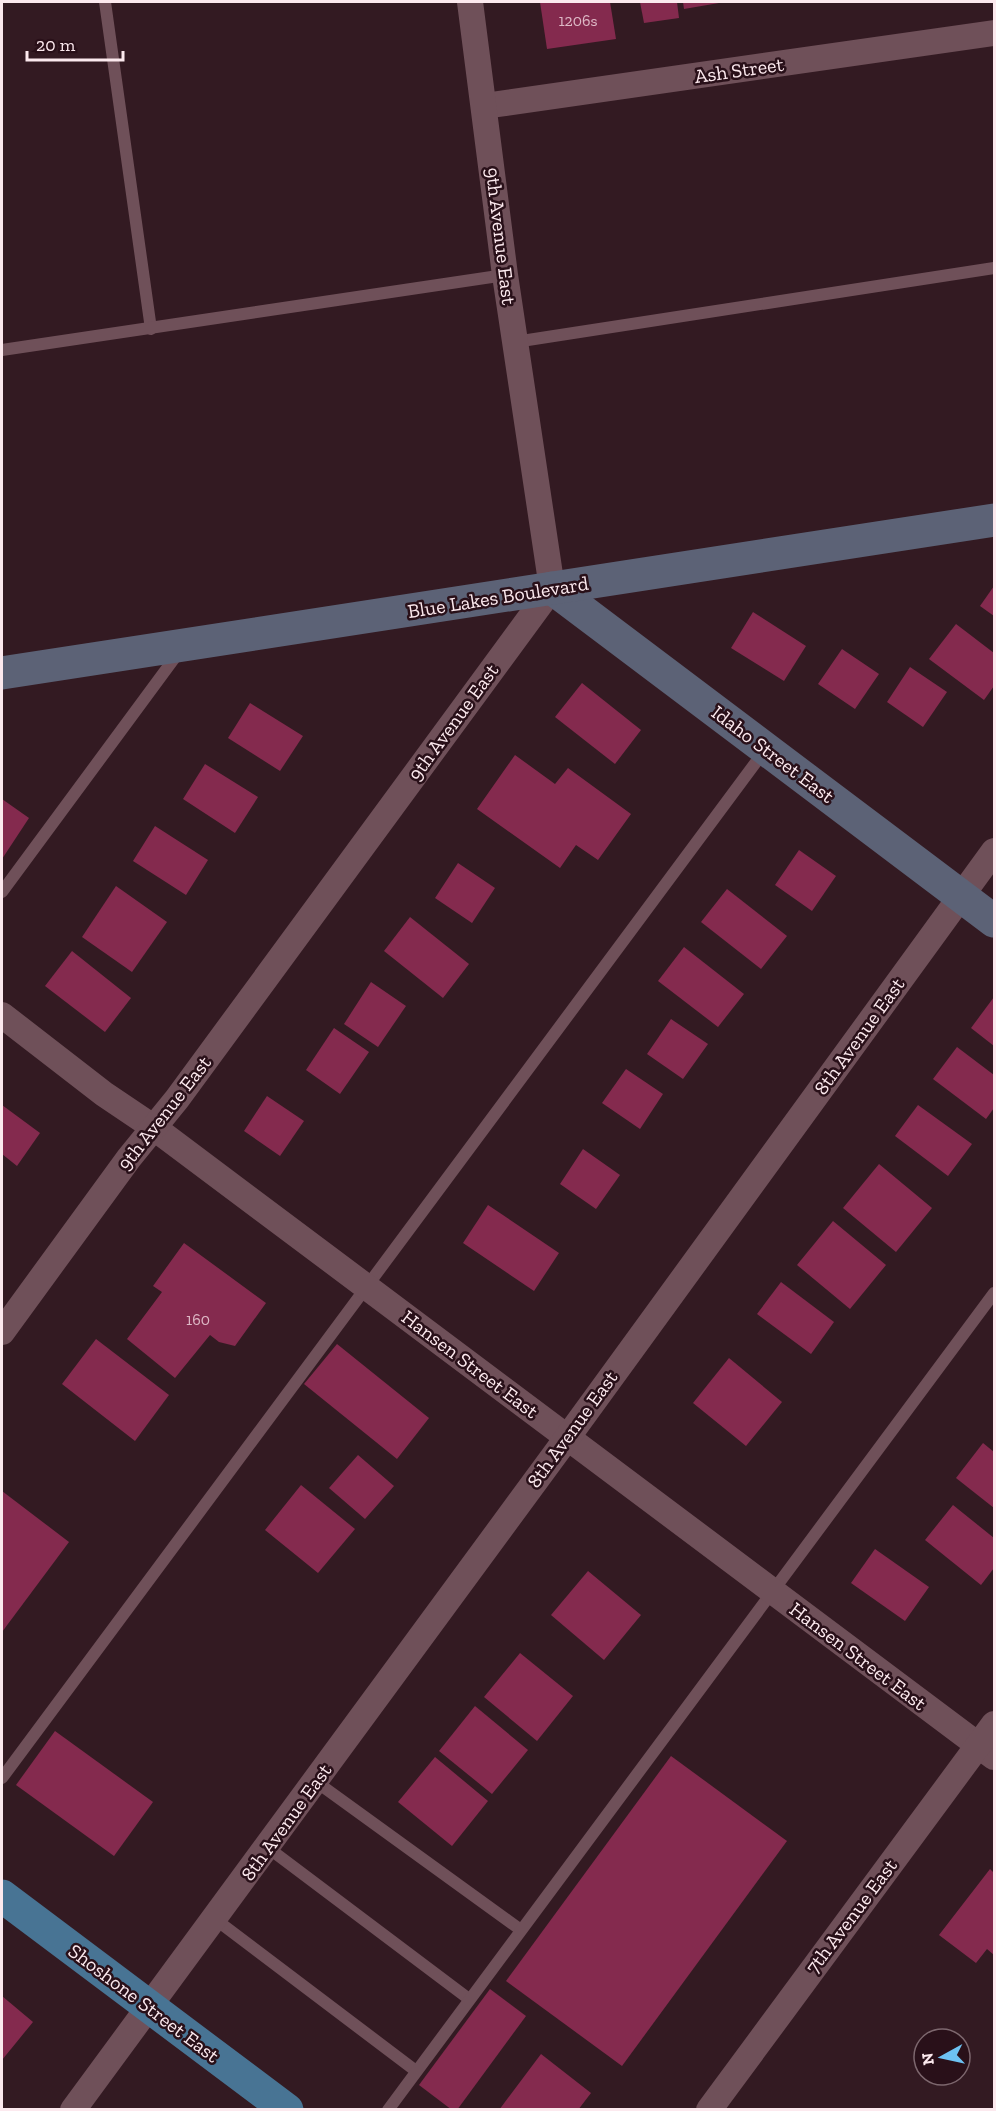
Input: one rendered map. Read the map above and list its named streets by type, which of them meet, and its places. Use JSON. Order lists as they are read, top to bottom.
{
  "streets": {
    "main road": ["Blue Lakes Boulevard", "Idaho Street East", "Shoshone Street East"],
    "street": [
      "Ash Street",
      "9th Avenue East",
      "8th Avenue East",
      "Hansen Street East",
      "7th Avenue East"
    ]
  },
  "crossings": [
    ["Ash Street", "9th Avenue East"],
    ["9th Avenue East", "Blue Lakes Boulevard"],
    ["9th Avenue East", "Idaho Street East"],
    ["9th Avenue East", "Hansen Street East"],
    ["Blue Lakes Boulevard", "Idaho Street East"],
    ["Idaho Street East", "8th Avenue East"],
    ["8th Avenue East", "Hansen Street East"],
    ["8th Avenue East", "Shoshone Street East"],
    ["Hansen Street East", "7th Avenue East"]
  ],
  "house_numbers": ["1206s", "160"],
  "scale_bar": "20 m",
  "north": "left"
}
